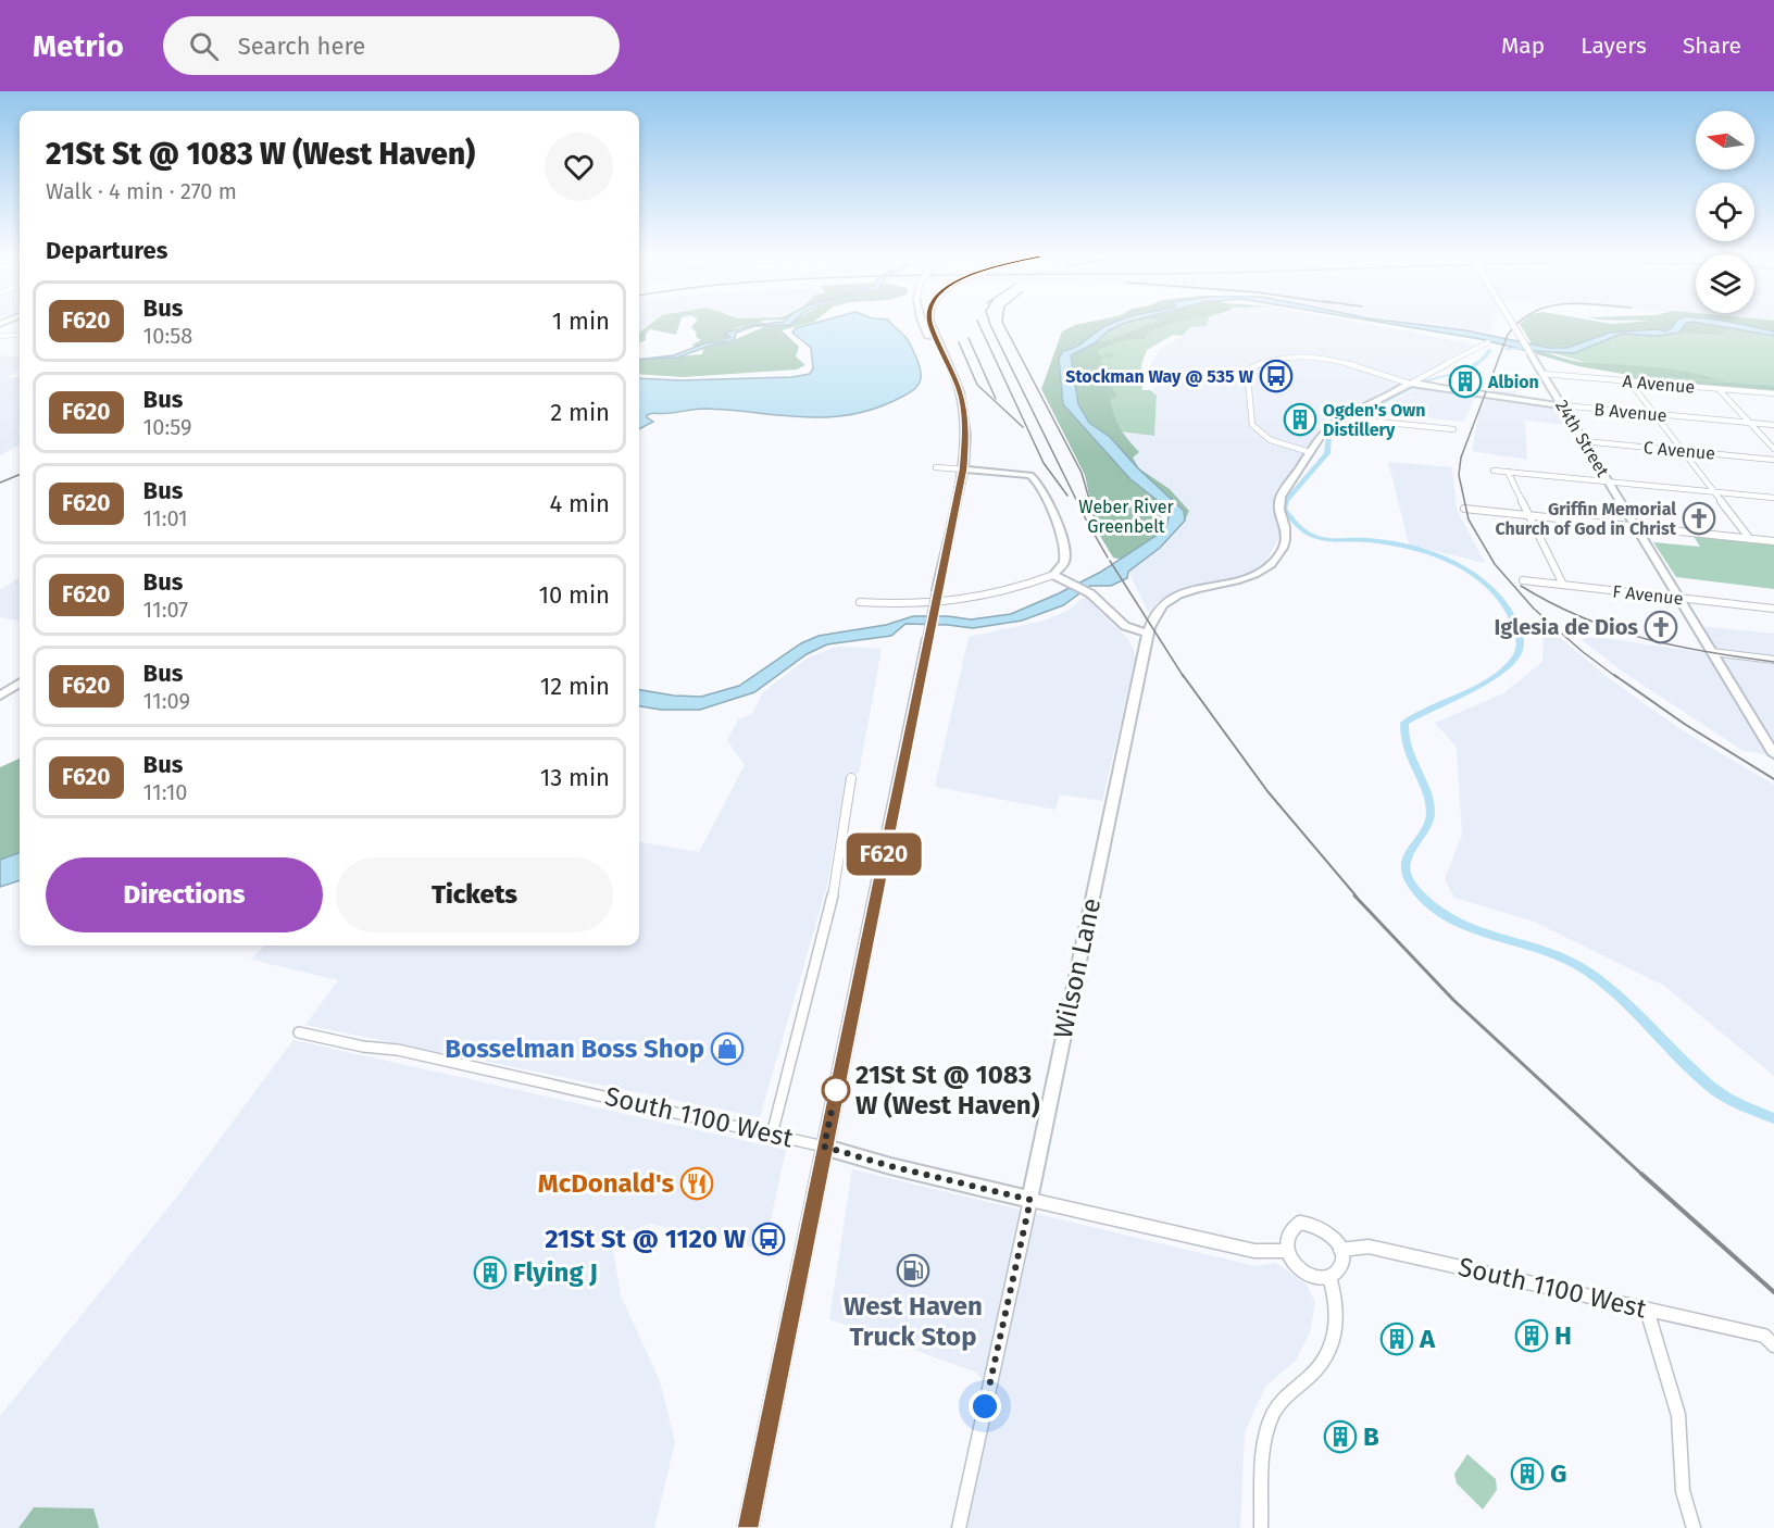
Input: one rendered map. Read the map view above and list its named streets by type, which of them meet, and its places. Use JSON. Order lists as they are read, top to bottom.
{
  "streets": {
    "main road": [
      "B Avenue",
      "24th Street",
      "Wilson Lane",
      "South 1100 West"
    ],
    "street": ["A Avenue", "C Avenue", "F Avenue"]
  },
  "crossings": [
    ["A Avenue", "24th Street"],
    ["B Avenue", "24th Street"],
    ["B Avenue", "Wilson Lane"],
    ["24th Street", "C Avenue"],
    ["24th Street", "F Avenue"],
    ["Wilson Lane", "South 1100 West"]
  ],
  "parks": ["Weber River Greenbelt"],
  "places": {
    "bus stop": ["Stockman Way @ 535 W", "21St St @ 1120 W"],
    "building": [
      "Albion",
      "Ogden's Own Distillery",
      "Flying J",
      "H",
      "A",
      "B",
      "G"
    ],
    "church": ["Griffin Memorial Church of God in Christ", "Iglesia de Dios"],
    "shop": ["Bosselman Boss Shop"],
    "other": ["21St St @ 1083 W (West Haven)"],
    "restaurant": ["McDonald's"],
    "fuel station": ["West Haven Truck Stop"]
  },
  "lines": ["bus line F620"],
  "north": "left",
  "page": {
    "header": "Metrio",
    "search": "Search here",
    "nav": ["Map", "Layers", "Share"],
    "on_map": "F620",
    "heading": [
      ["21St St @ 1083 W (West Haven)", "Walk · 4 min · 270 m"],
      "Departures"
    ],
    "list": [
      {
        "mark": "F620",
        "name": "Bus",
        "note": "10:58",
        "value": "1 min"
      },
      {
        "mark": "F620",
        "name": "Bus",
        "note": "10:59",
        "value": "2 min"
      },
      {
        "mark": "F620",
        "name": "Bus",
        "note": "11:01",
        "value": "4 min"
      },
      {
        "mark": "F620",
        "name": "Bus",
        "note": "11:07",
        "value": "10 min"
      },
      {
        "mark": "F620",
        "name": "Bus",
        "note": "11:09",
        "value": "12 min"
      },
      {
        "mark": "F620",
        "name": "Bus",
        "note": "11:10",
        "value": "13 min"
      }
    ],
    "buttons": ["Directions", "Tickets"]
  }
}
